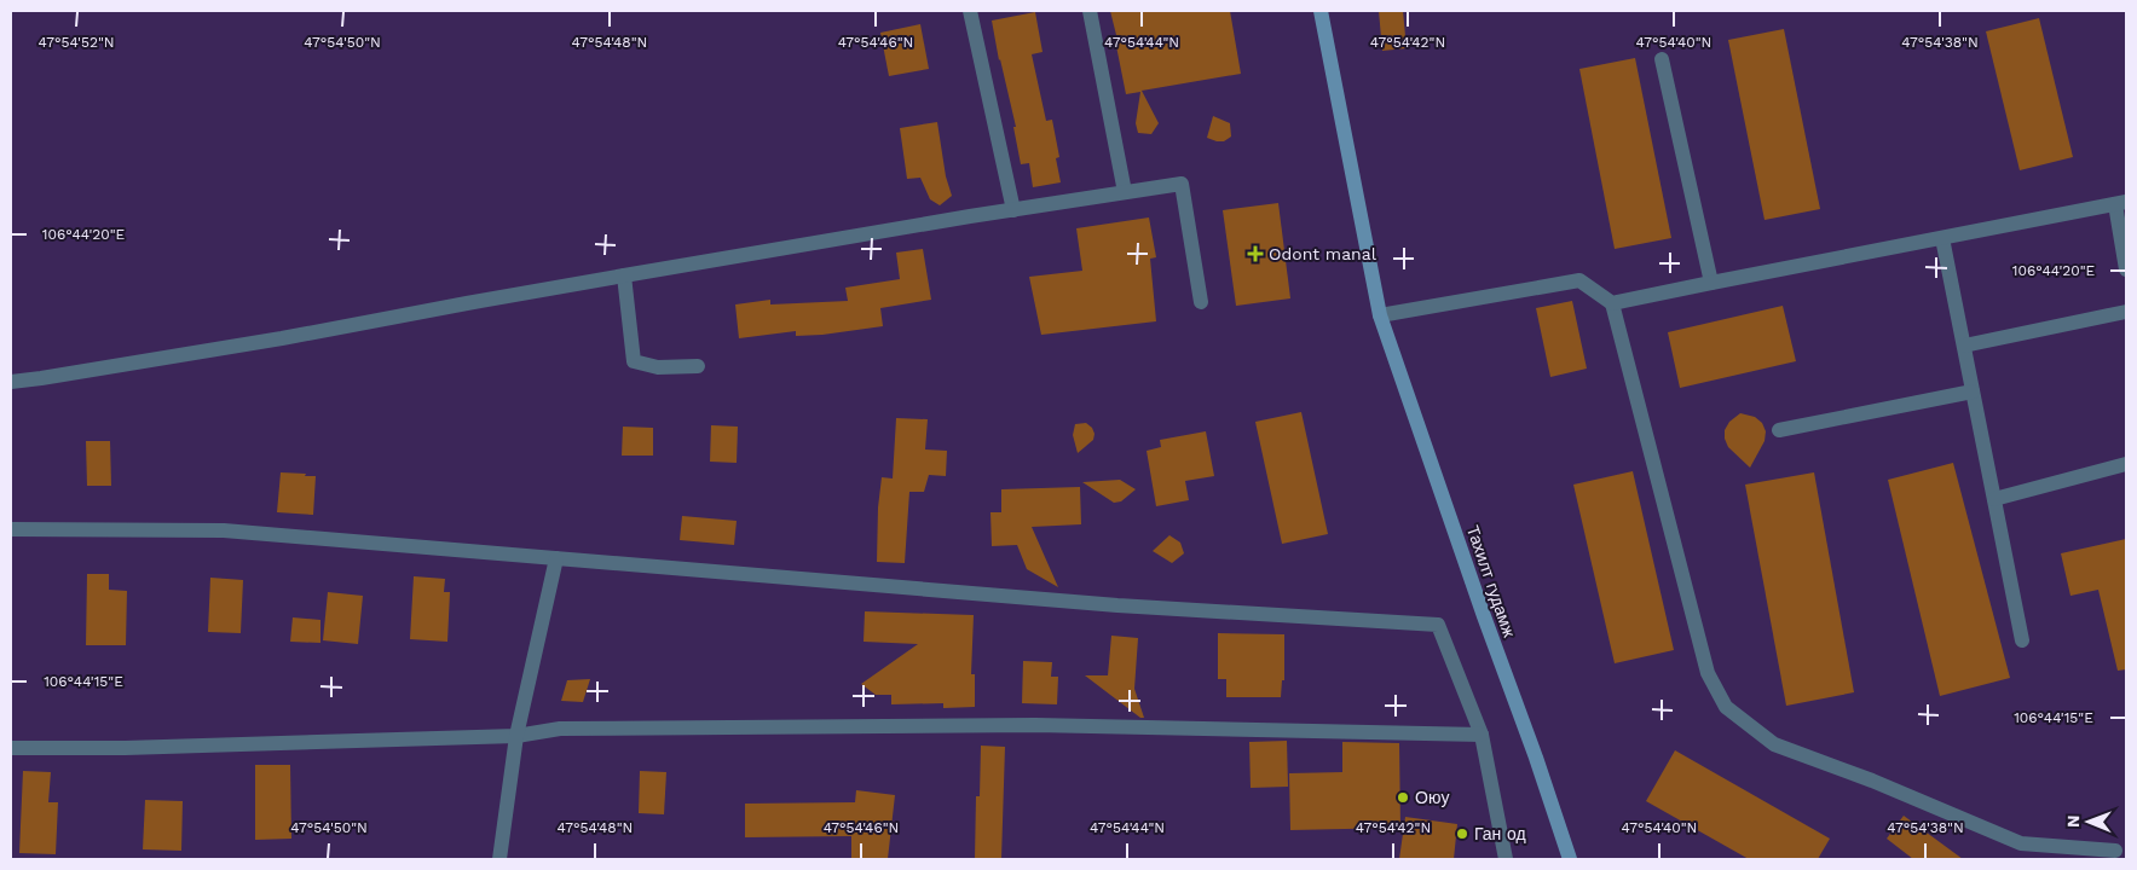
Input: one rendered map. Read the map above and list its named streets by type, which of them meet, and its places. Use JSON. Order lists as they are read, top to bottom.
{
  "streets": {
    "street": ["Тахилт гудамж"]
  },
  "places": {
    "health": ["Odont manal"],
    "other": ["Оюу", "Ган од"]
  },
  "north": "left",
  "coordinates": [
    "47°54'52\"N",
    "47°54'50\"N",
    "47°54'48\"N",
    "47°54'46\"N",
    "47°54'44\"N",
    "47°54'42\"N",
    "47°54'40\"N",
    "47°54'38\"N",
    "106°44'20\"E",
    "106°44'15\"E"
  ]
}
